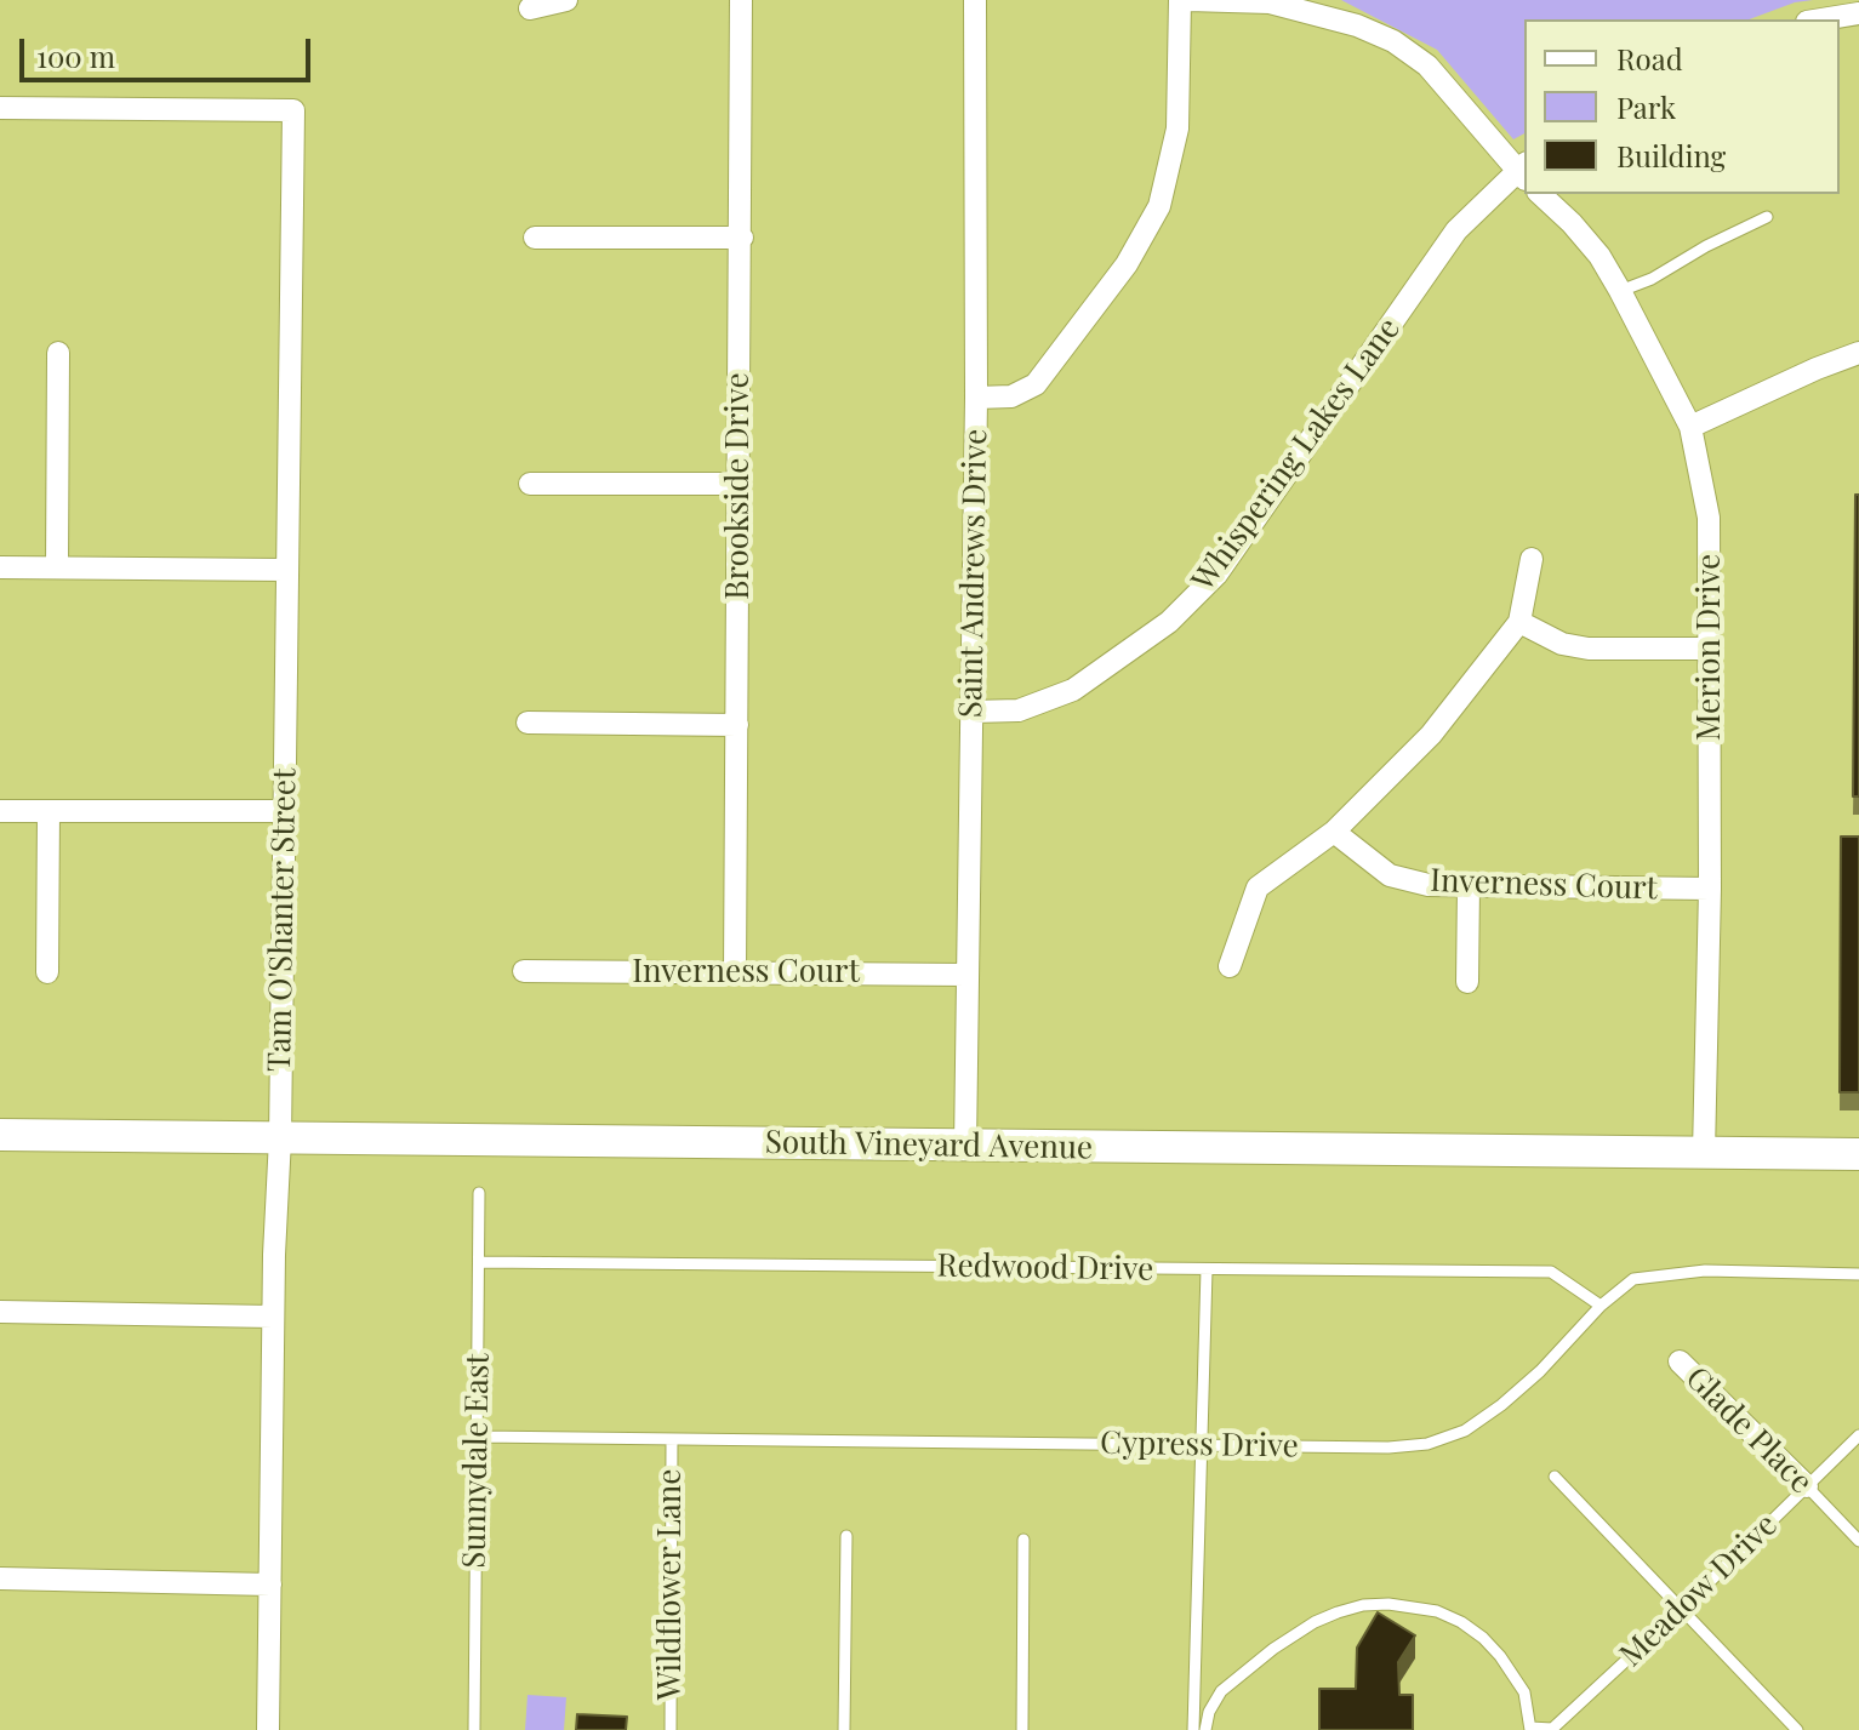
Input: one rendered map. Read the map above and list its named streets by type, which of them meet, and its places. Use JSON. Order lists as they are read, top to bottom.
{
  "streets": {
    "main road": ["South Vineyard Avenue"],
    "street": [
      "Whispering Lakes Lane",
      "Brookside Drive",
      "Saint Andrews Drive",
      "Merion Drive",
      "Inverness Court",
      "Tam O'Shanter Street",
      "Glade Place"
    ],
    "lane": [
      "Redwood Drive",
      "Cypress Drive",
      "Sunnydale East",
      "Wildflower Lane",
      "Meadow Drive"
    ]
  },
  "crossings": [
    ["Whispering Lakes Lane", "Saint Andrews Drive"],
    ["Brookside Drive", "Inverness Court"],
    ["Saint Andrews Drive", "Inverness Court"],
    ["Saint Andrews Drive", "South Vineyard Avenue"],
    ["Merion Drive", "Inverness Court"],
    ["Merion Drive", "South Vineyard Avenue"],
    ["Tam O'Shanter Street", "South Vineyard Avenue"],
    ["Redwood Drive", "Cypress Drive"],
    ["Redwood Drive", "Sunnydale East"],
    ["Glade Place", "Meadow Drive"],
    ["Cypress Drive", "Sunnydale East"],
    ["Cypress Drive", "Wildflower Lane"]
  ],
  "legend": ["Road", "Park", "Building"],
  "scale_bar": "100 m"
}
